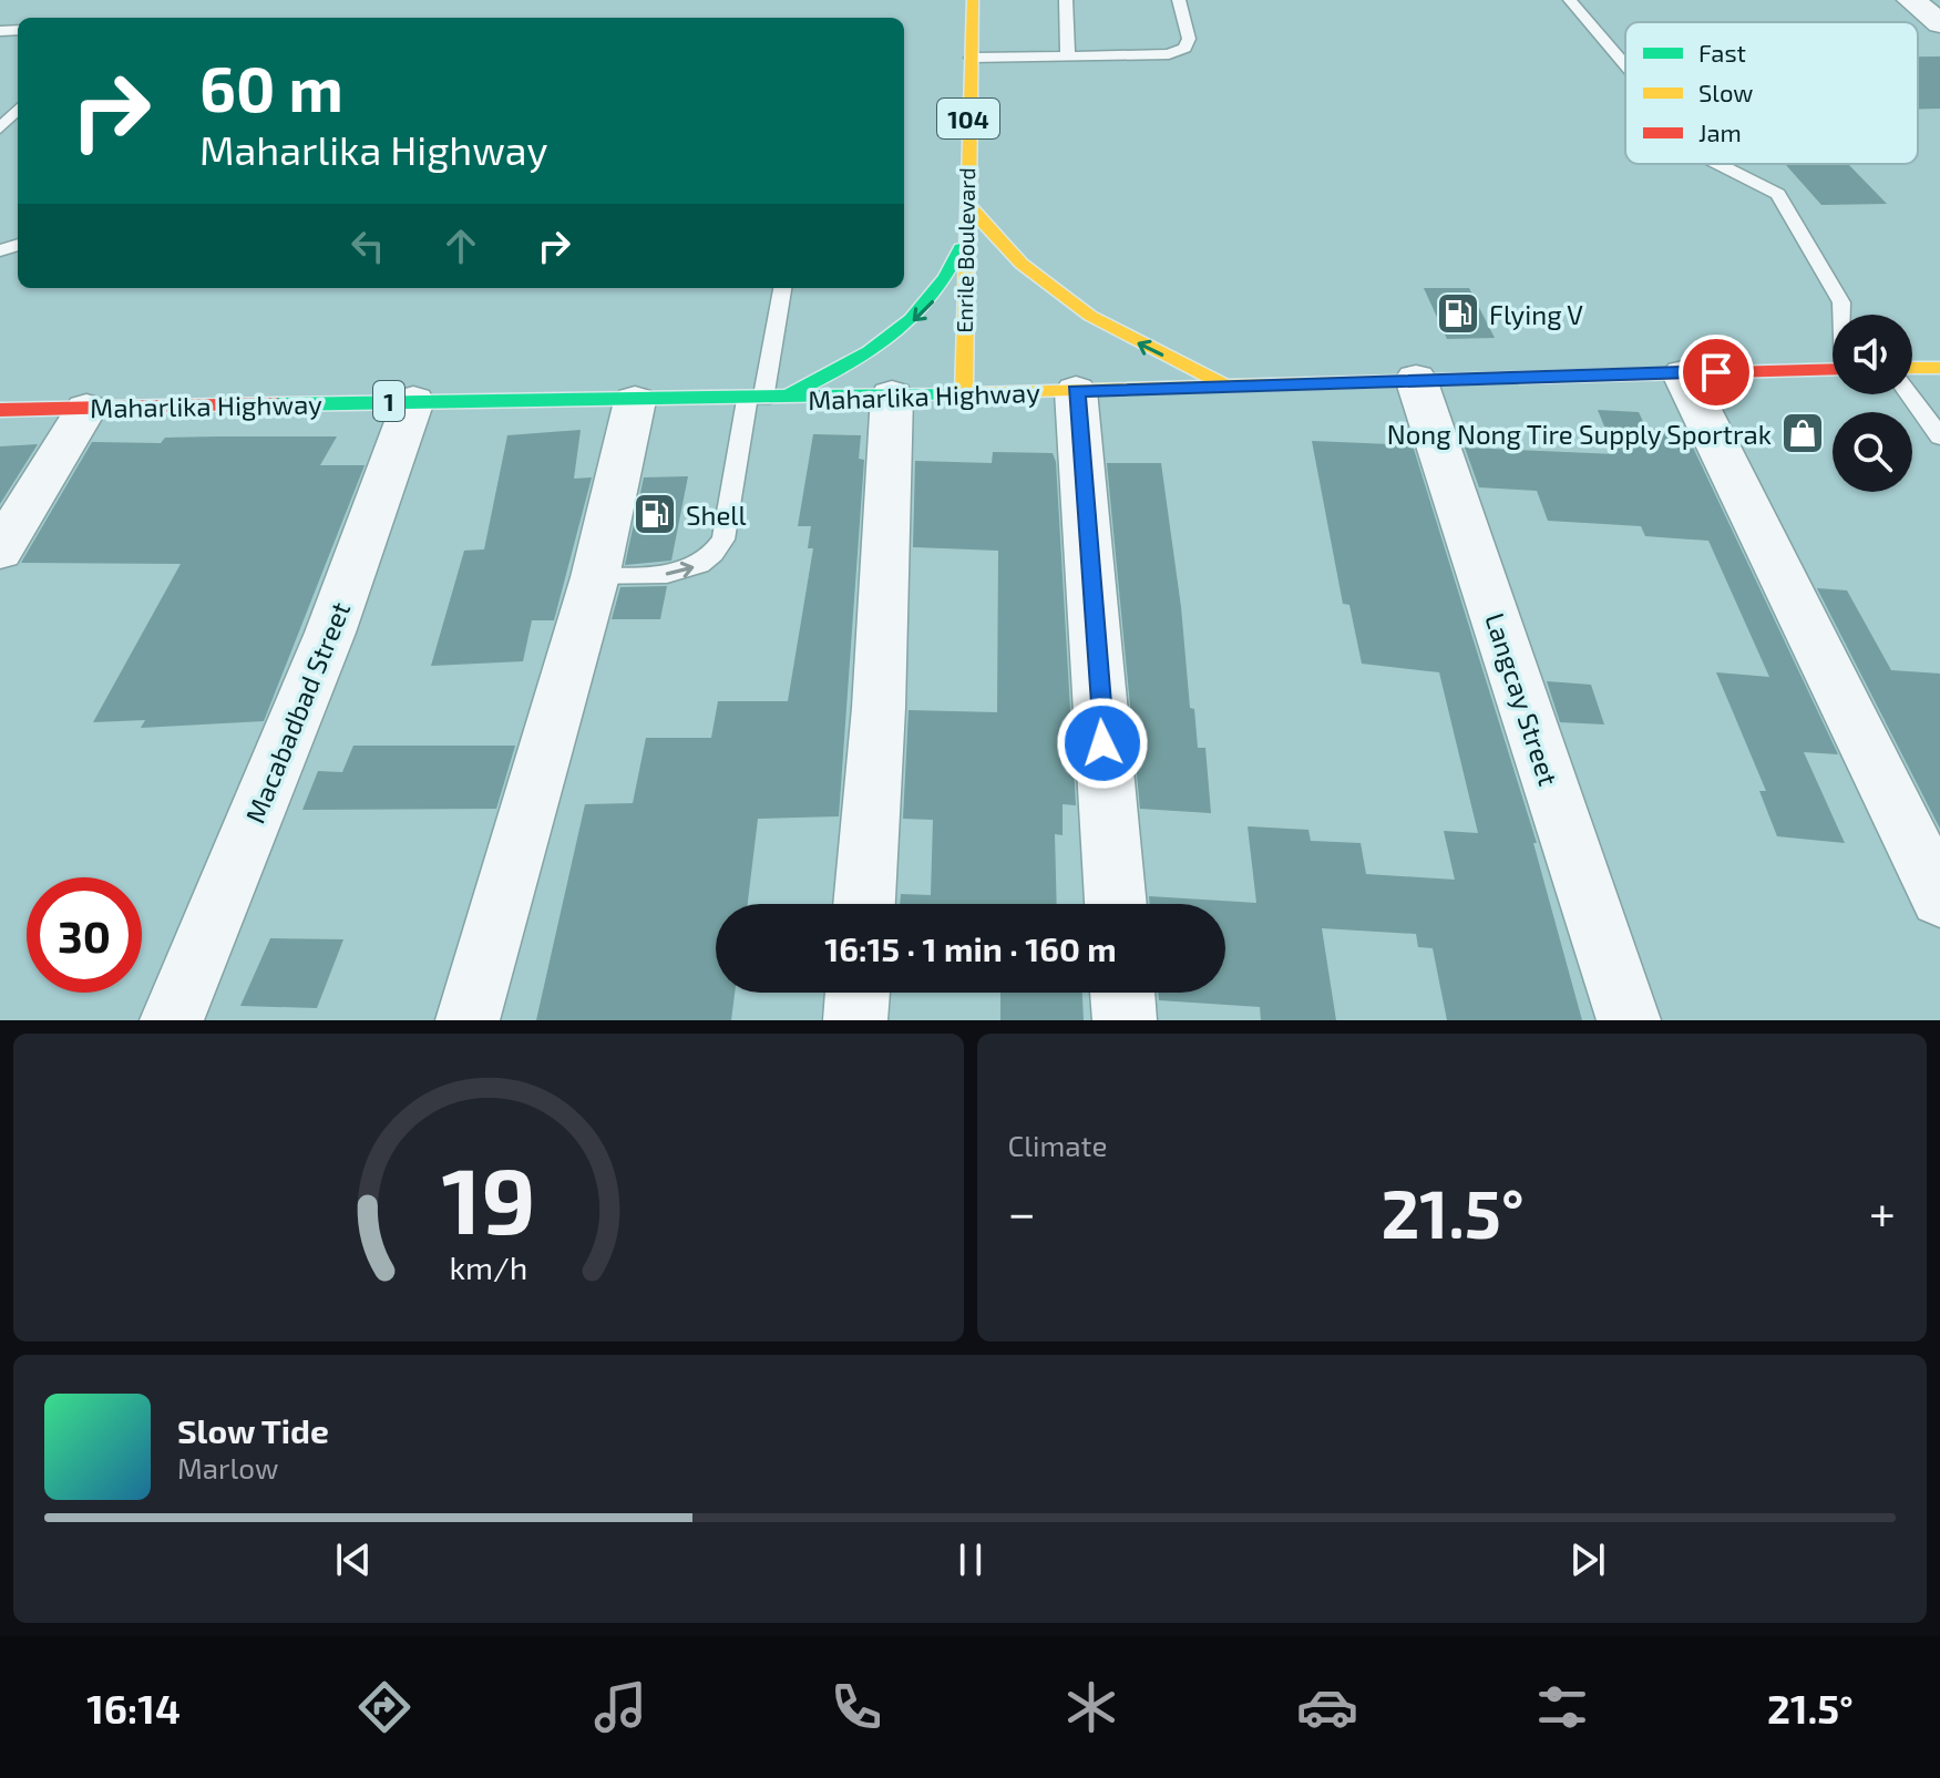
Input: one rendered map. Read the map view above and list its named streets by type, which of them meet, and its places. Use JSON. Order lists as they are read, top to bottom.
{
  "streets": {
    "highway": [
      "104",
      "Enrile Boulevard",
      "Maharlika Highway",
      "1"
    ],
    "street": ["Langcay Street", "Macabadbad Street"]
  },
  "crossings": [
    ["Enrile Boulevard", "Maharlika Highway"],
    ["Maharlika Highway", "Langcay Street"],
    ["Maharlika Highway", "Macabadbad Street"]
  ],
  "places": {
    "fuel station": ["Flying V", "Shell"],
    "shop": ["Nong Nong Tire Supply Sportrak"]
  },
  "legend": ["Fast", "Slow", "Jam"],
  "page": {
    "turn": ["60 m", "Maharlika Highway"],
    "limit": "30",
    "trip": "16:15 · 1 min · 160 m",
    "tile": "Climate",
    "heat": ["−", "21.5°", "+"],
    "song": ["Slow Tide", "Marlow"],
    "tabs": ["16:14", "21.5°"],
    "gauge": ["19", "km/h"]
  }
}
